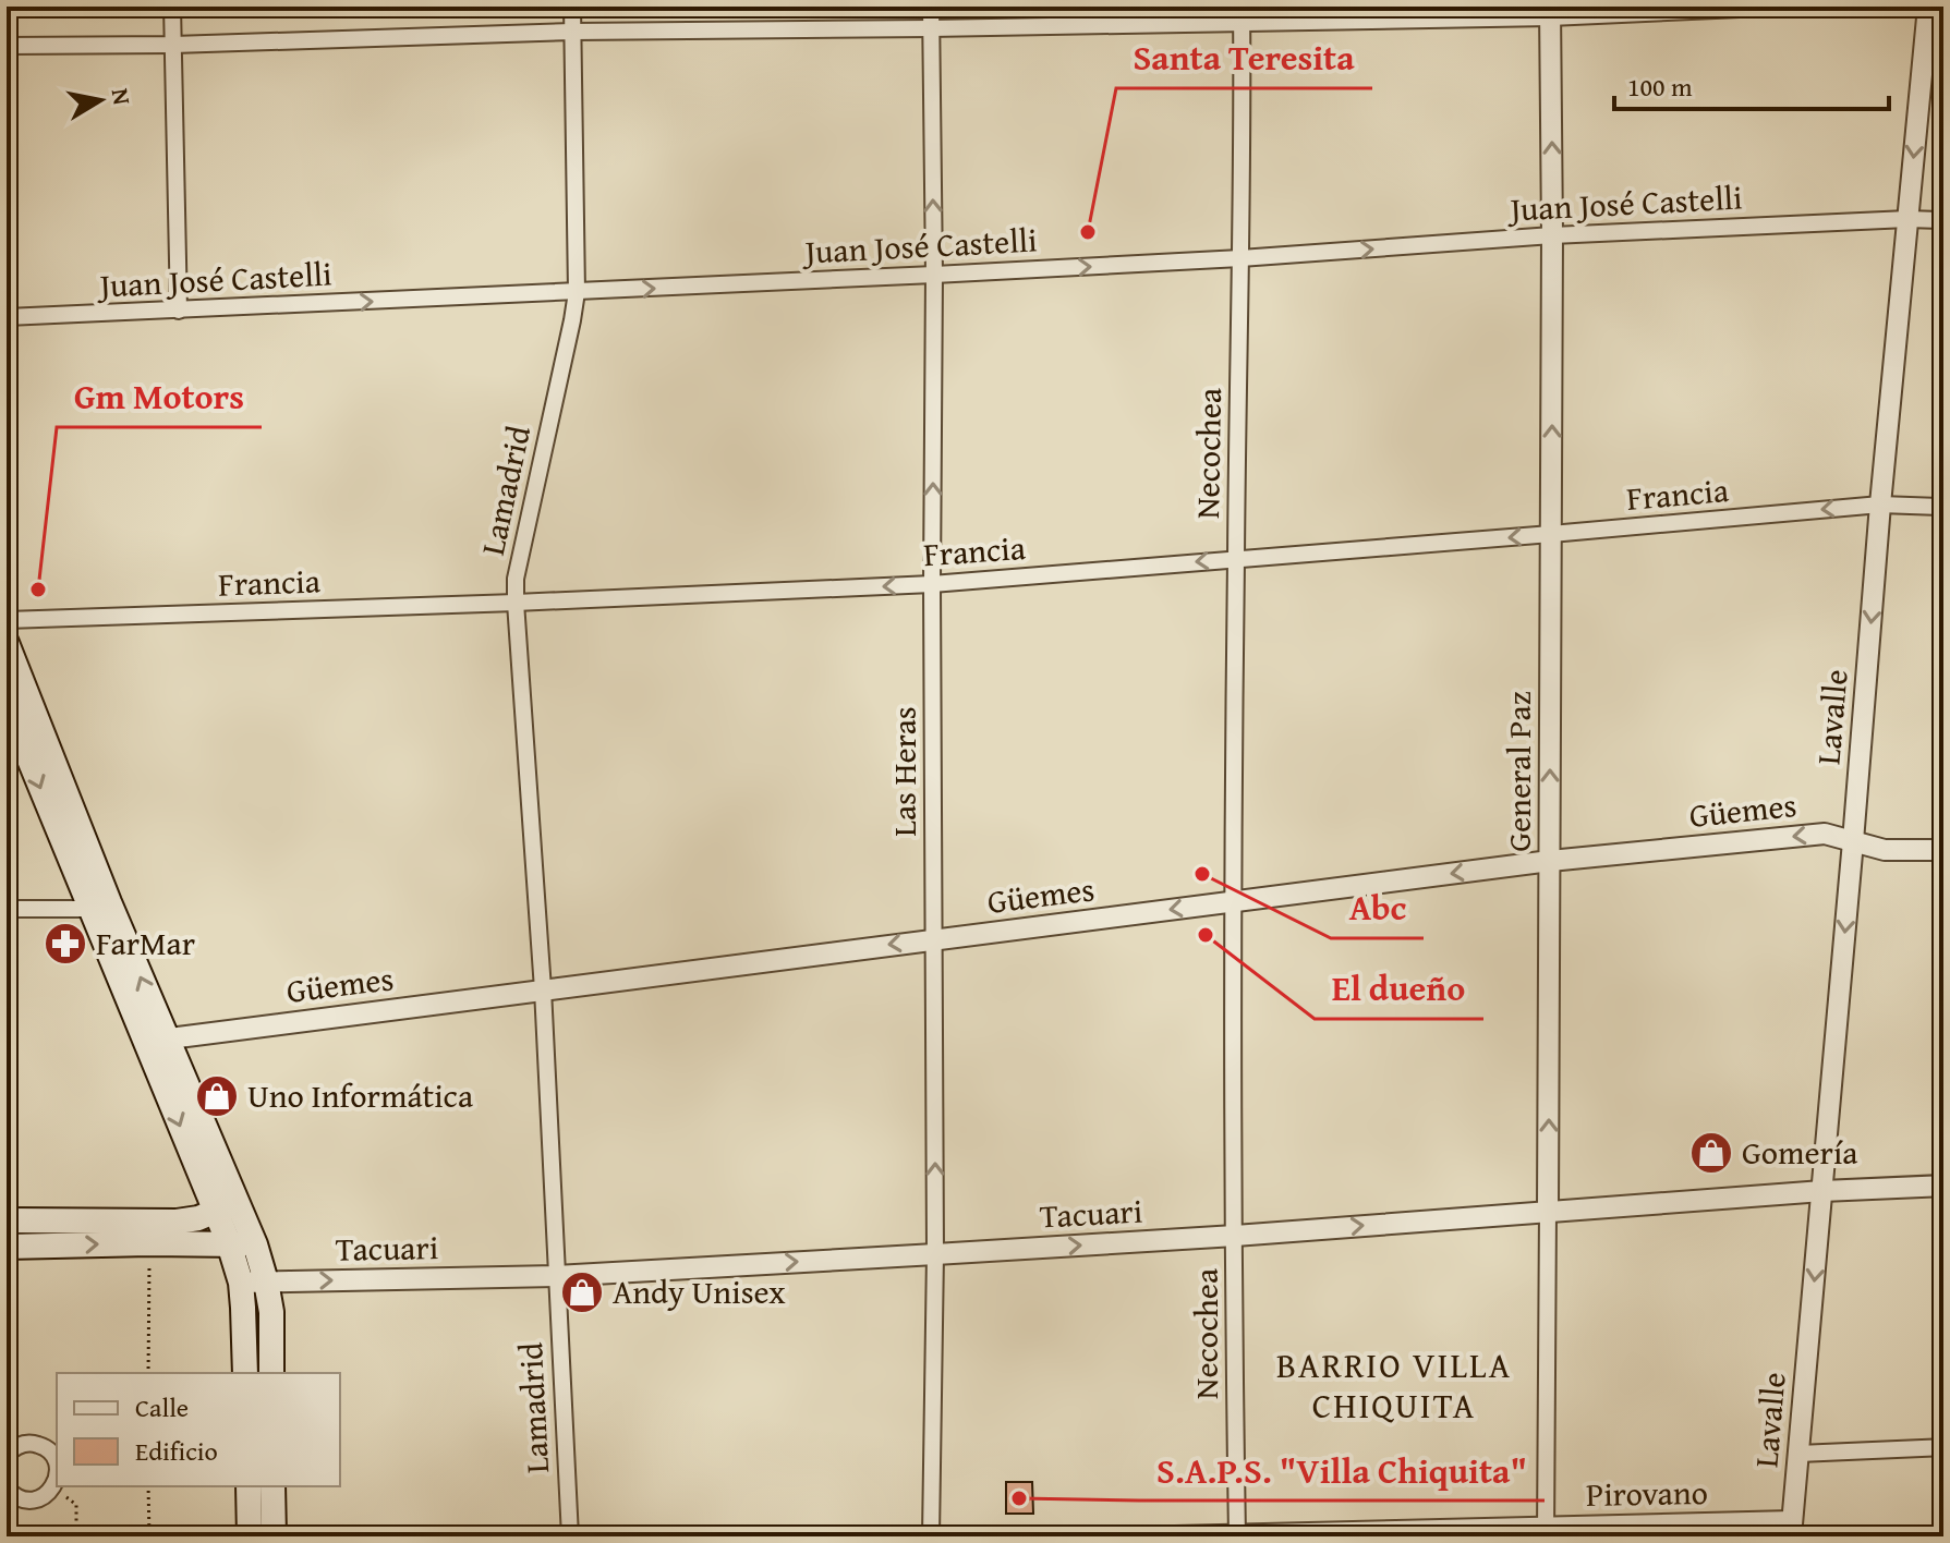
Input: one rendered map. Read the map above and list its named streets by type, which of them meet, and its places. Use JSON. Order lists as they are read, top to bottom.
{
  "streets": {
    "street": [
      "Juan José Castelli",
      "Necochea",
      "Lamadrid",
      "Francia",
      "Lavalle",
      "Las Heras",
      "General Paz",
      "Güemes",
      "Tacuari",
      "Pirovano"
    ]
  },
  "crossings": [
    ["Juan José Castelli", "Necochea"],
    ["Juan José Castelli", "Lamadrid"],
    ["Juan José Castelli", "Lavalle"],
    ["Juan José Castelli", "Las Heras"],
    ["Juan José Castelli", "General Paz"],
    ["Necochea", "Francia"],
    ["Necochea", "Güemes"],
    ["Necochea", "Tacuari"],
    ["Necochea", "Pirovano"],
    ["Lamadrid", "Francia"],
    ["Lamadrid", "Güemes"],
    ["Lamadrid", "Tacuari"],
    ["Francia", "Lavalle"],
    ["Francia", "Las Heras"],
    ["Francia", "General Paz"],
    ["Lavalle", "Güemes"],
    ["Lavalle", "Tacuari"],
    ["Lavalle", "Pirovano"],
    ["Las Heras", "Güemes"],
    ["Las Heras", "Tacuari"],
    ["General Paz", "Güemes"],
    ["General Paz", "Tacuari"],
    ["General Paz", "Pirovano"]
  ],
  "one_way": [
    "Juan José Castelli",
    "Francia",
    "Lavalle",
    "Las Heras",
    "General Paz",
    "Güemes",
    "Tacuari"
  ],
  "districts": ["BARRIO VILLA CHIQUITA"],
  "places": {
    "other": [
      "Santa Teresita",
      "Gm Motors",
      "Abc",
      "El dueño",
      "S.A.P.S. \"Villa Chiquita\""
    ],
    "pharmacy": ["FarMar"],
    "shop": ["Uno Informática", "Gomería", "Andy Unisex"]
  },
  "legend": ["Calle", "Edificio"],
  "scale_bar": "100 m",
  "north": "right"
}
